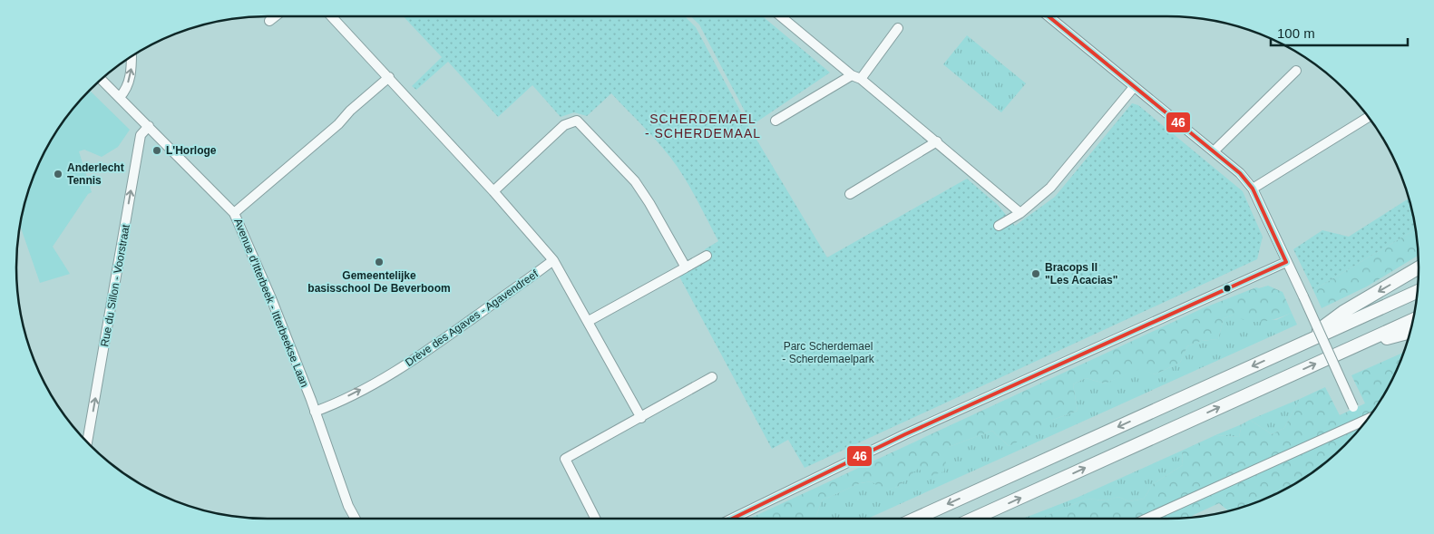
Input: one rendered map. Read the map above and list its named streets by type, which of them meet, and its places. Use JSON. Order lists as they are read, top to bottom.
{
  "streets": {
    "street": ["Rue du Sillon - Voorstraat", "Avenue d'Itterbeek - Itterbeekse Laan", "Drève des Agaves - Agavendreef"]
  },
  "crossings": [
    ["Rue du Sillon - Voorstraat", "Avenue d'Itterbeek - Itterbeekse Laan"],
    ["Avenue d'Itterbeek - Itterbeekse Laan", "Drève des Agaves - Agavendreef"]
  ],
  "one_way": ["Rue du Sillon - Voorstraat", "Drève des Agaves - Agavendreef"],
  "districts": ["SCHERDEMAEL - SCHERDEMAAL"],
  "parks": ["Parc Scherdemael - Scherdemaelpark"],
  "places": [
    "L'Horloge",
    "Anderlecht Tennis",
    "Gemeentelijke basisschool De Beverboom",
    "Bracops II \"Les Acacias\""
  ],
  "lines": ["transit line 46"],
  "scale_bar": "100 m"
}
